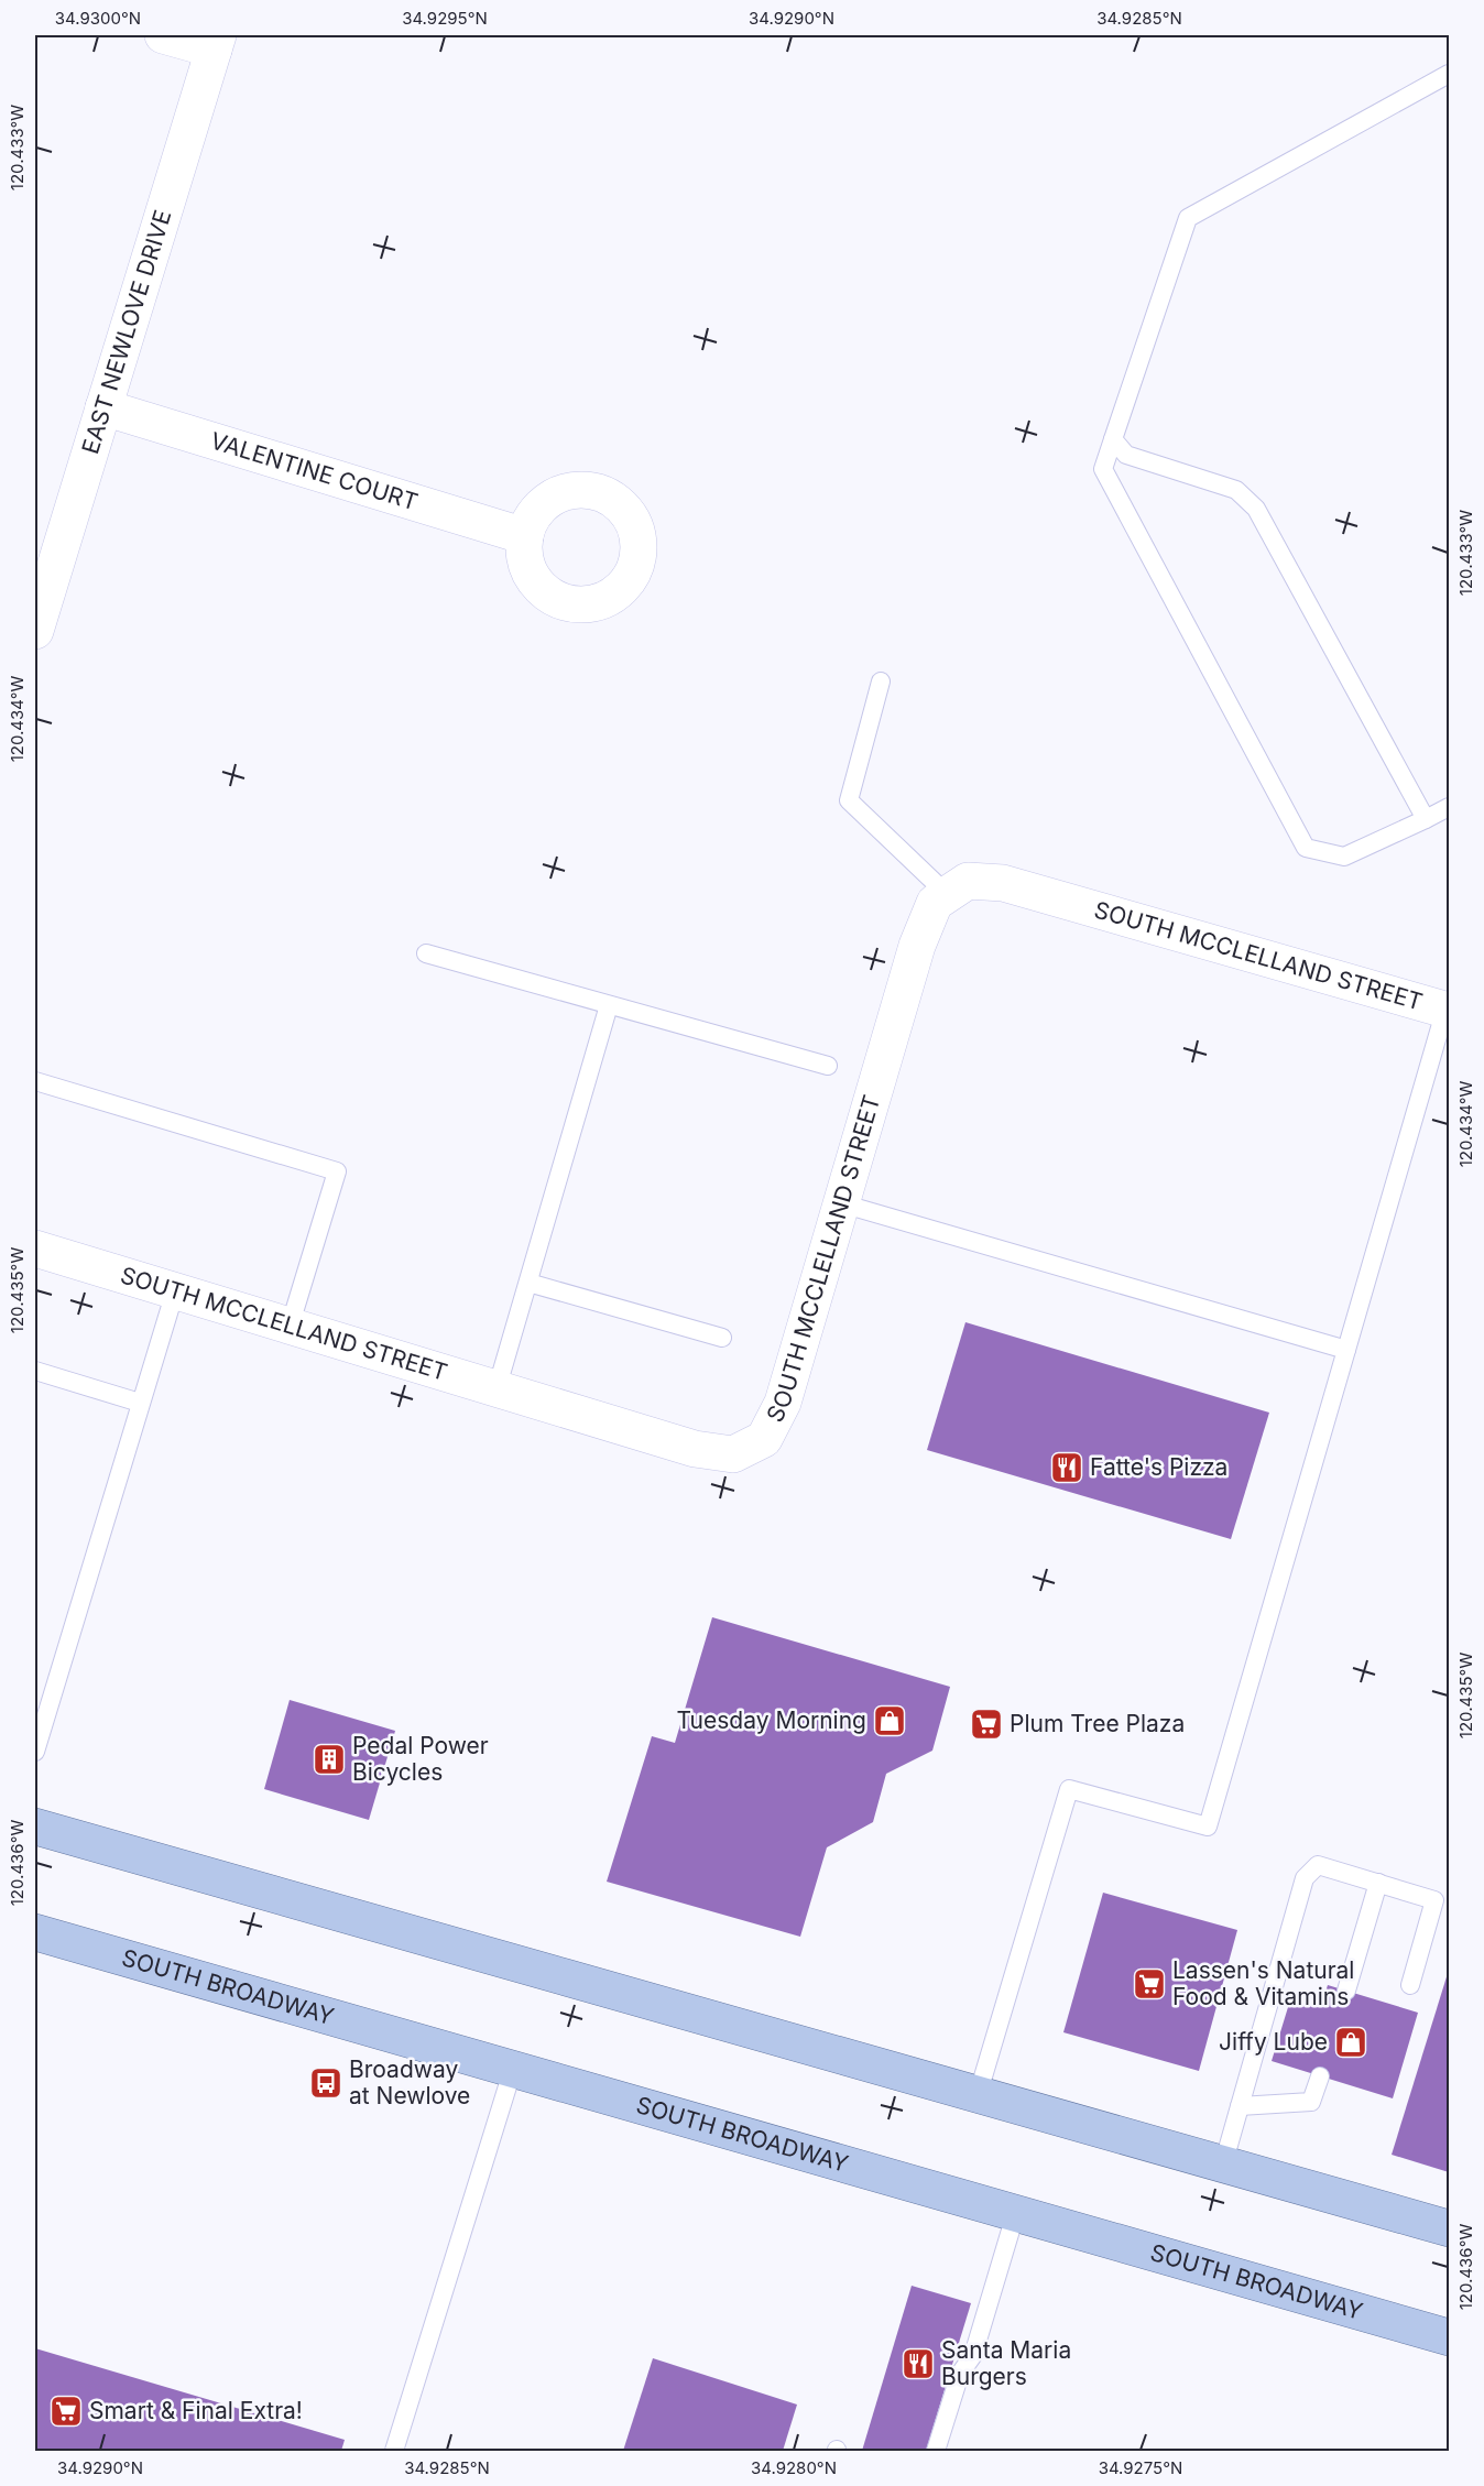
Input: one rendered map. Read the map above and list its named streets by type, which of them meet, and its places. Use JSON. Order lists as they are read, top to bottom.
{
  "streets": {
    "main road": ["SOUTH BROADWAY"],
    "street": ["EAST NEWLOVE DRIVE", "VALENTINE COURT", "SOUTH MCCLELLAND STREET"]
  },
  "crossings": [
    ["EAST NEWLOVE DRIVE", "VALENTINE COURT"]
  ],
  "places": {
    "restaurant": ["Fatte's Pizza", "Santa Maria Burgers"],
    "shop": ["Tuesday Morning", "Jiffy Lube"],
    "supermarket": ["Plum Tree Plaza", "Lassen's Natural Food & Vitamins", "Smart & Final Extra!"],
    "building": ["Pedal Power Bicycles"],
    "bus stop": ["Broadway at Newlove"]
  },
  "coordinates": [
    "34.9300°N",
    "34.9295°N",
    "34.9290°N",
    "34.9285°N",
    "120.433°W",
    "120.434°W",
    "120.435°W",
    "120.436°W",
    "34.9280°N",
    "34.9275°N"
  ]
}
